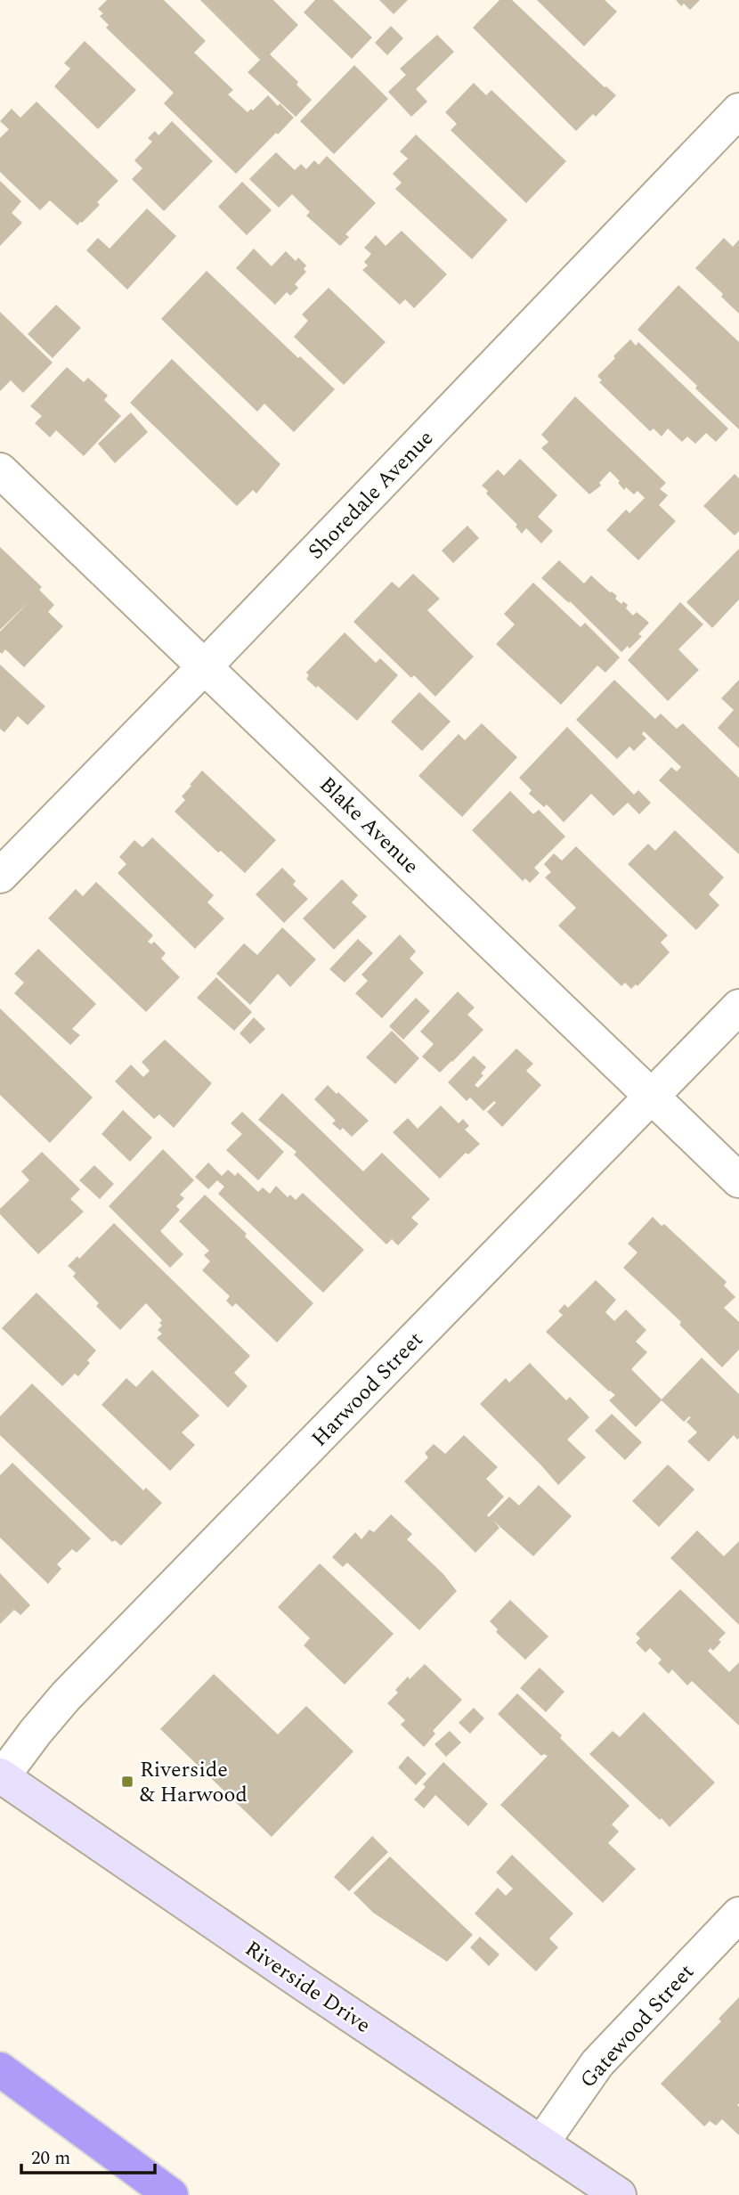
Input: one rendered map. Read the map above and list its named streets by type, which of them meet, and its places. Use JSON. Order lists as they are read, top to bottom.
{
  "streets": {
    "main road": ["Riverside Drive"],
    "street": [
      "Shoredale Avenue",
      "Blake Avenue",
      "Harwood Street",
      "Gatewood Street"
    ]
  },
  "crossings": [
    ["Shoredale Avenue", "Blake Avenue"],
    ["Blake Avenue", "Harwood Street"],
    ["Harwood Street", "Riverside Drive"],
    ["Riverside Drive", "Gatewood Street"]
  ],
  "places": {
    "transit": ["Riverside & Harwood"]
  },
  "scale_bar": "20 m"
}
